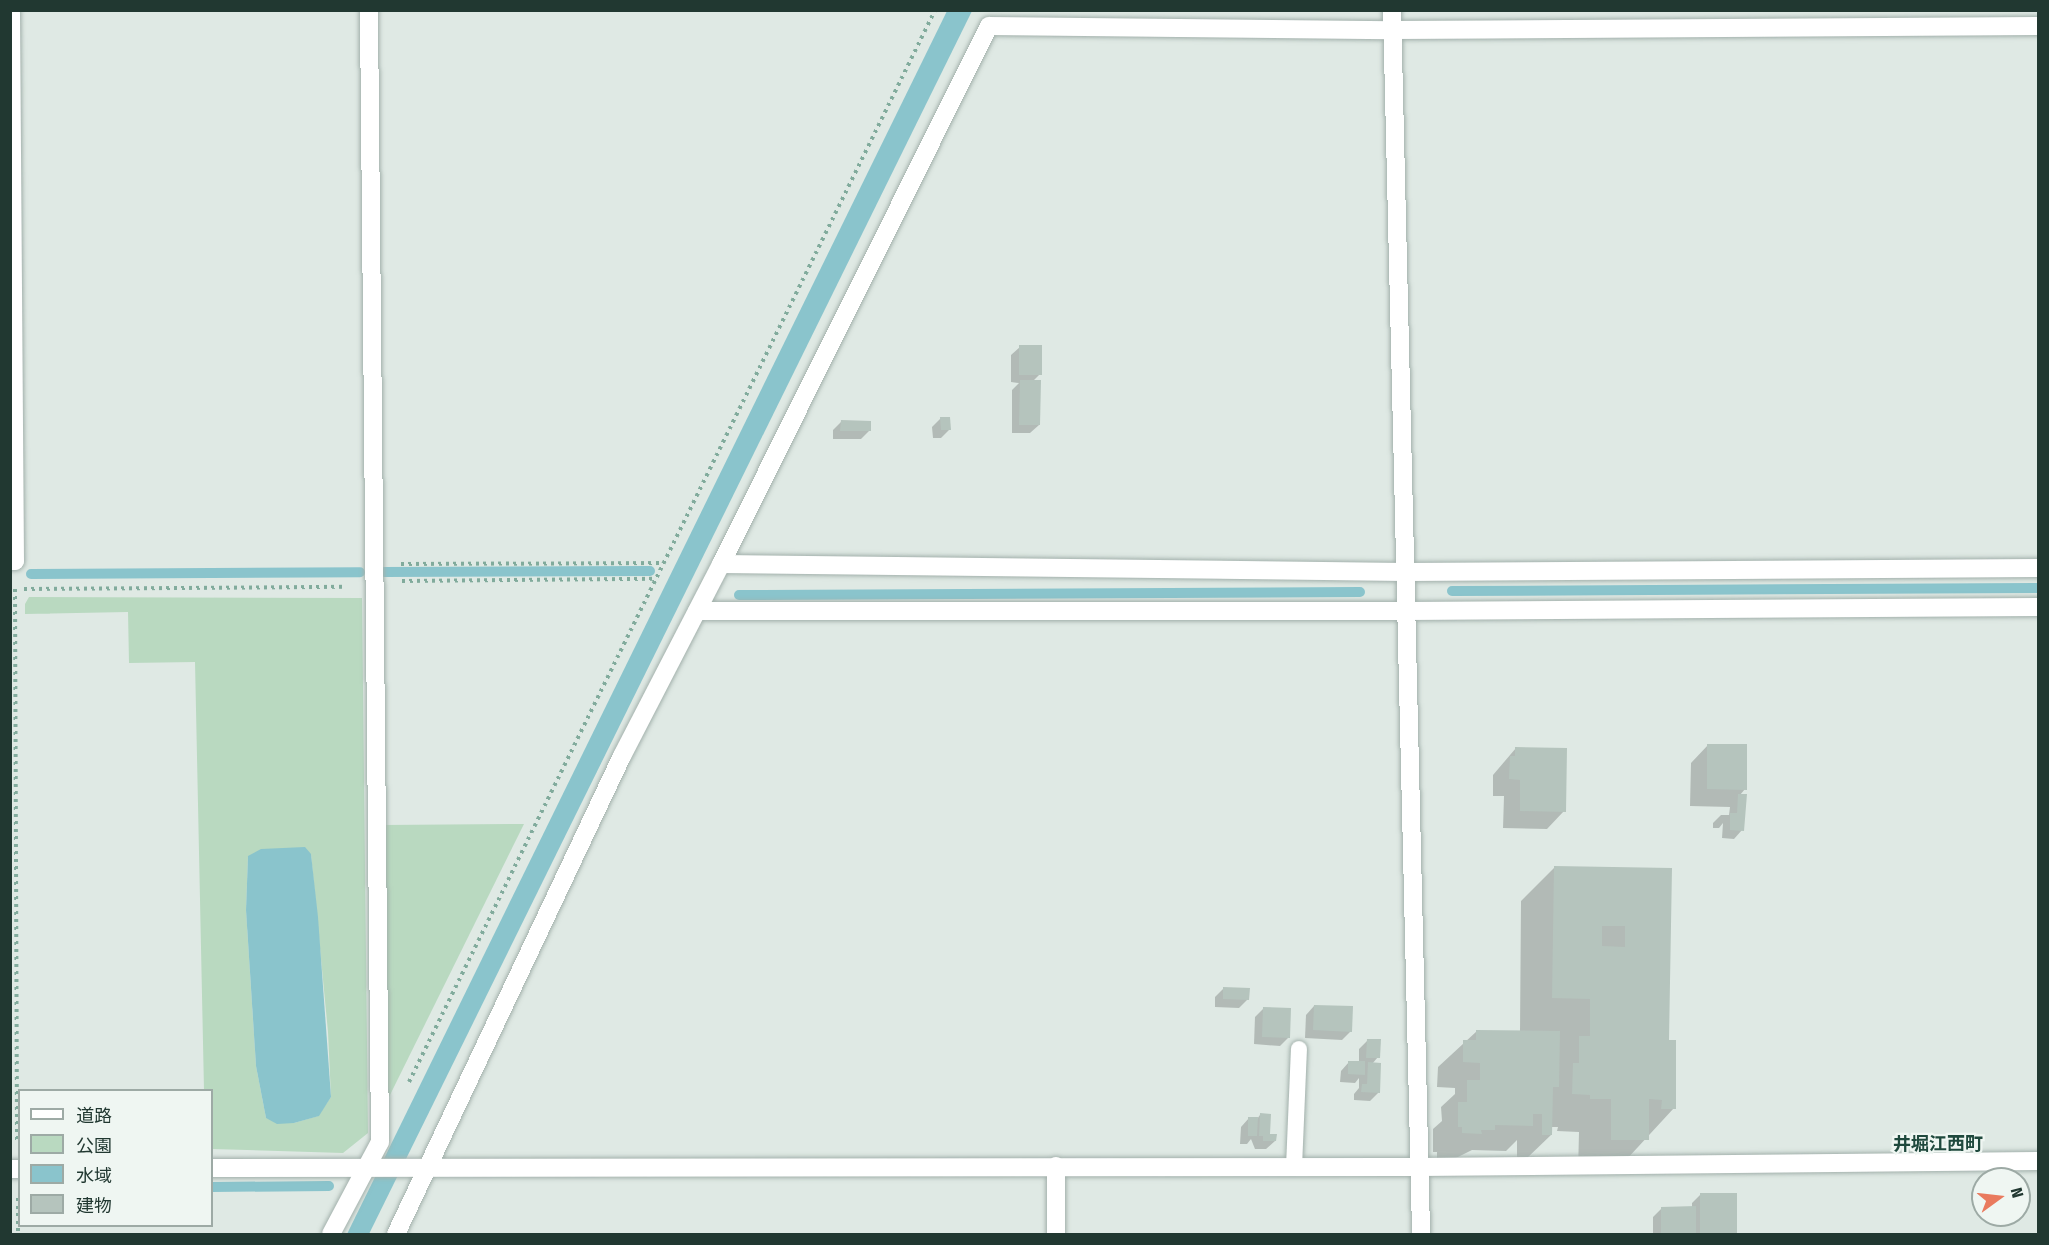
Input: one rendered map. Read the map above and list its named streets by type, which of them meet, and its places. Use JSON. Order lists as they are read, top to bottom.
{
  "districts": ["井堀江西町"],
  "legend": [
    "道路",
    "公園",
    "水域",
    "建物"
  ],
  "north": "right"
}
